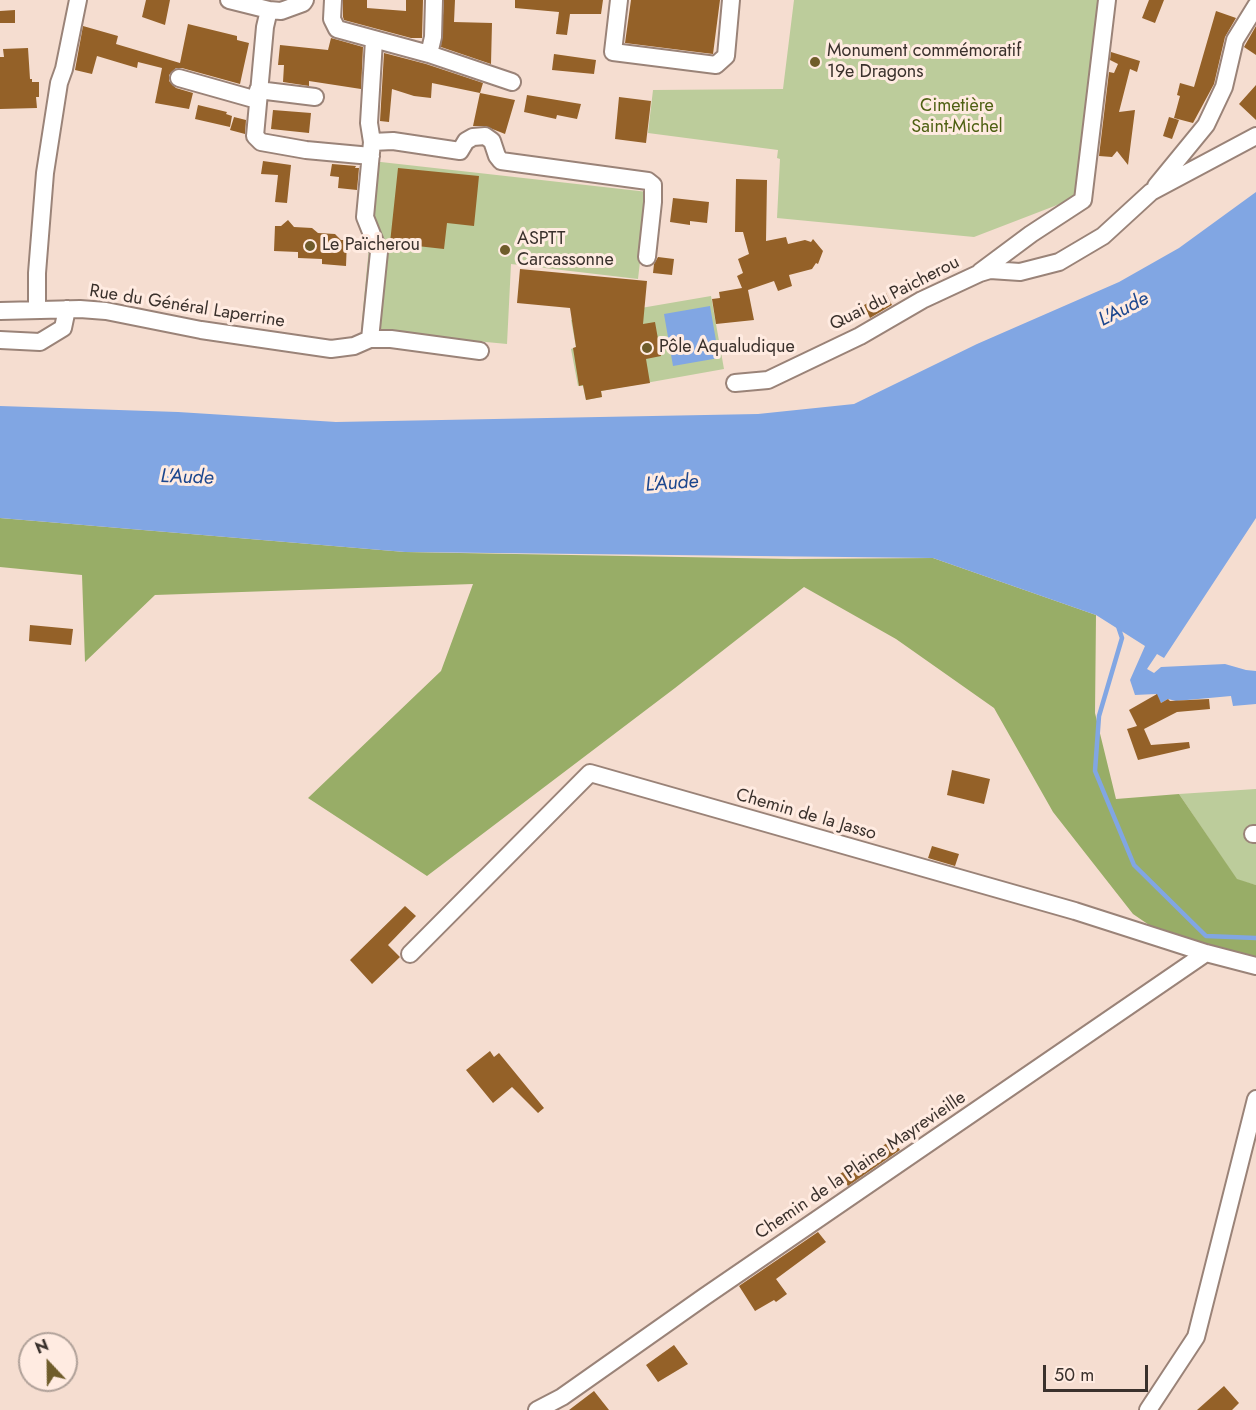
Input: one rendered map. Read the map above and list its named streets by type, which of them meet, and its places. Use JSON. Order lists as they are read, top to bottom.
{
  "streets": {
    "street": [
      "Quai du Paicherou",
      "Rue du Général Laperrine",
      "Chemin de la Jasso",
      "Chemin de la Plaine Mayrevieille"
    ]
  },
  "crossings": [
    ["Chemin de la Jasso", "Chemin de la Plaine Mayrevieille"]
  ],
  "water": ["L'Aude"],
  "parks": ["Cimetière Saint-Michel"],
  "places": [
    "Monument commémoratif 19e Dragons",
    "Le Païcherou",
    "ASPTT Carcassonne",
    "Pôle Aqualudique"
  ],
  "scale_bar": "50 m",
  "north": "top"
}
